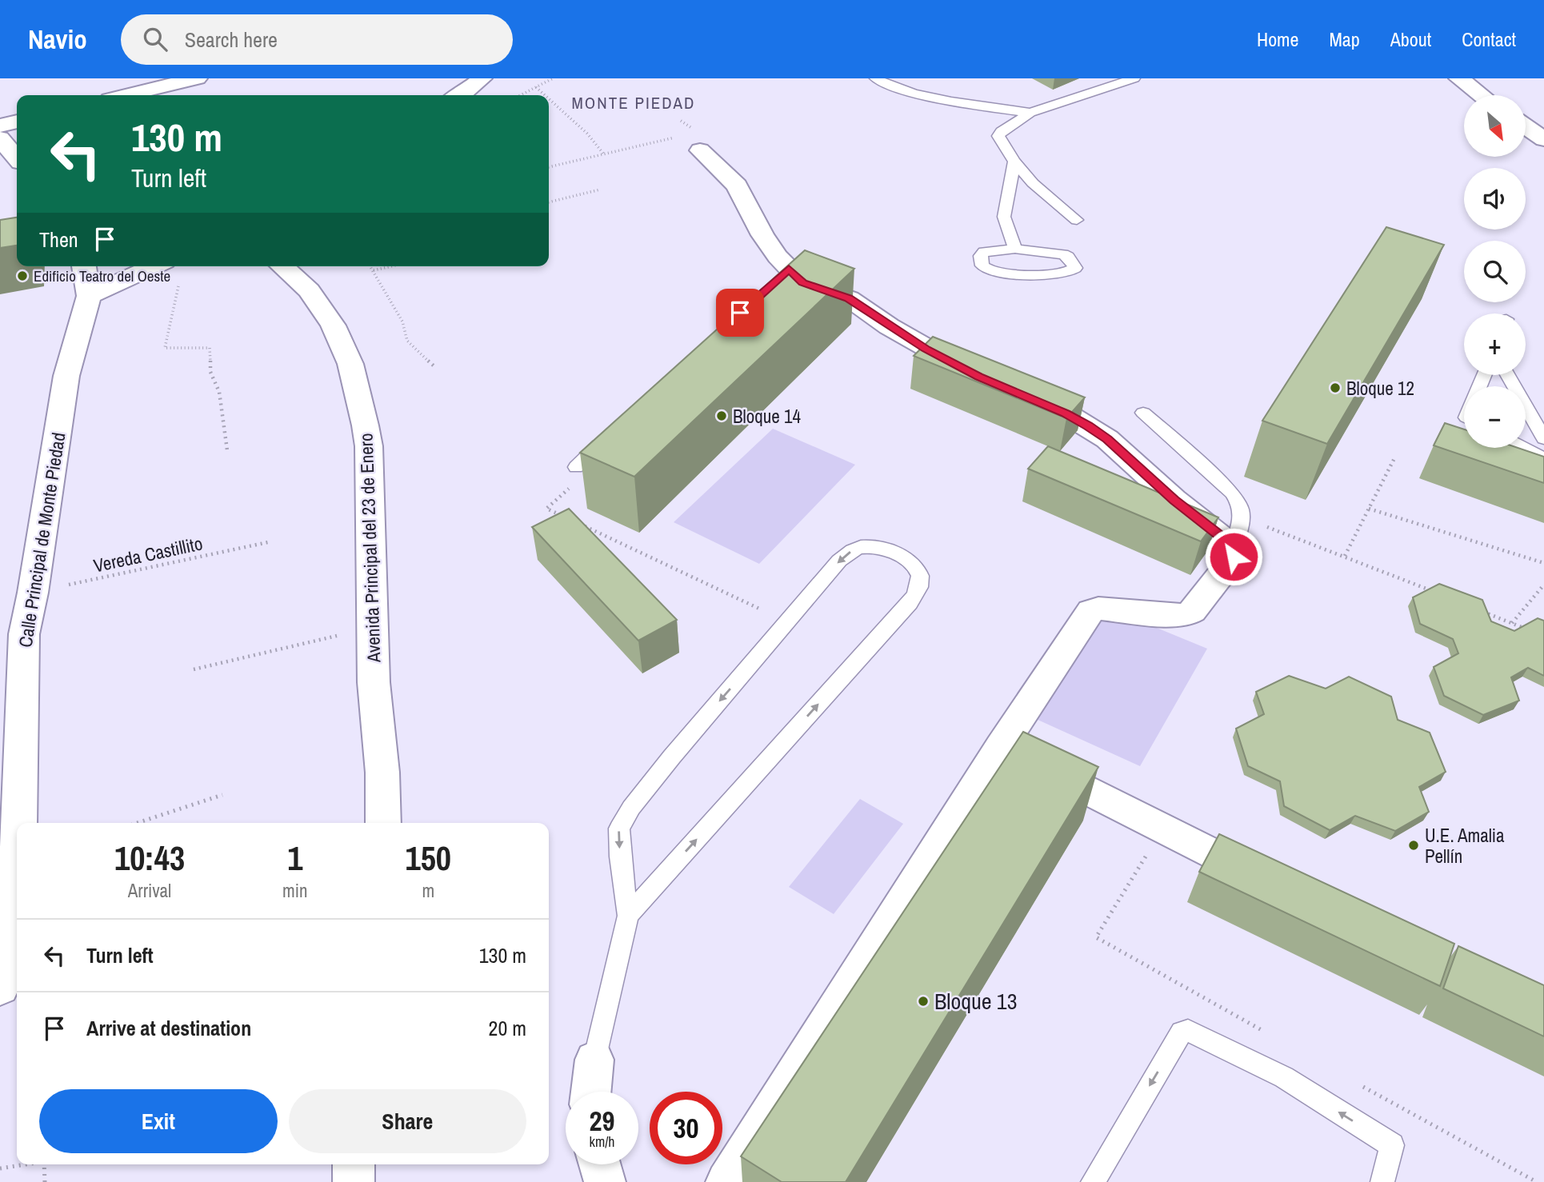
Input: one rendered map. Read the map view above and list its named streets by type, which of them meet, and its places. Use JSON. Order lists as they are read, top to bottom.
{
  "streets": {
    "street": ["Calle Principal de Monte Piedad", "Avenida Principal del 23 de Enero"],
    "path": ["Vereda Castillito"]
  },
  "crossings": [
    ["Calle Principal de Monte Piedad", "Vereda Castillito"]
  ],
  "districts": ["MONTE PIEDAD"],
  "places": [
    "Edificio Teatro del Oeste",
    "Bloque 12",
    "Bloque 14",
    "U.E. Amalia Pellín",
    "Bloque 13"
  ],
  "north": "bottom right",
  "page": {
    "header": "Navio",
    "search": "Search here",
    "nav": [
      "Home",
      "Map",
      "About",
      "Contact"
    ],
    "map_buttons": ["+", "−"],
    "turn": ["130 m", "Turn left"],
    "then": "Then",
    "eta": [
      "10:43",
      "Arrival",
      "1",
      "min",
      "150",
      "m"
    ],
    "list": [
      {
        "name": "Turn left",
        "value": "130 m"
      },
      {
        "name": "Arrive at destination",
        "value": "20 m"
      }
    ],
    "buttons": ["Exit", "Share"],
    "speed": "29 km/h",
    "limit": "30"
  }
}
